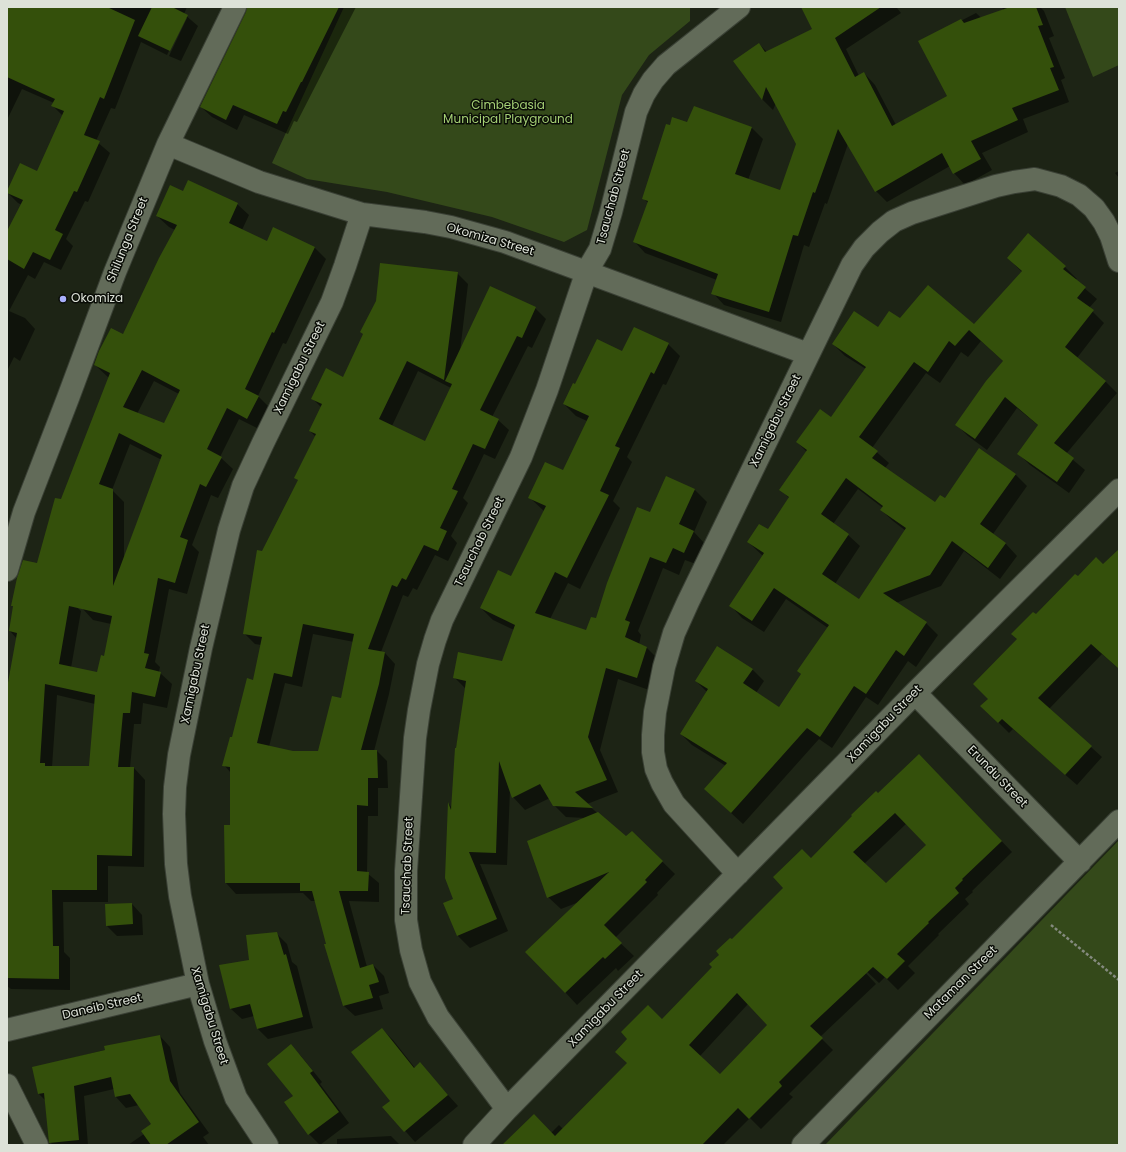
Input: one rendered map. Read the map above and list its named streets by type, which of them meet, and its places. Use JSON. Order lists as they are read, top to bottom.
{
  "streets": {
    "street": [
      "Tsauchab Street",
      "Shilunga Street",
      "Okomiza Street",
      "Xamigabu Street",
      "Erundu Street",
      "Mataman Street",
      "Daneib Street"
    ]
  },
  "crossings": [
    ["Tsauchab Street", "Okomiza Street"],
    ["Tsauchab Street", "Xamigabu Street"],
    ["Shilunga Street", "Okomiza Street"],
    ["Okomiza Street", "Xamigabu Street"],
    ["Xamigabu Street", "Erundu Street"],
    ["Xamigabu Street", "Daneib Street"],
    ["Erundu Street", "Mataman Street"]
  ],
  "parks": ["Cimbebasia Municipal Playground"],
  "places": ["Okomiza"]
}
